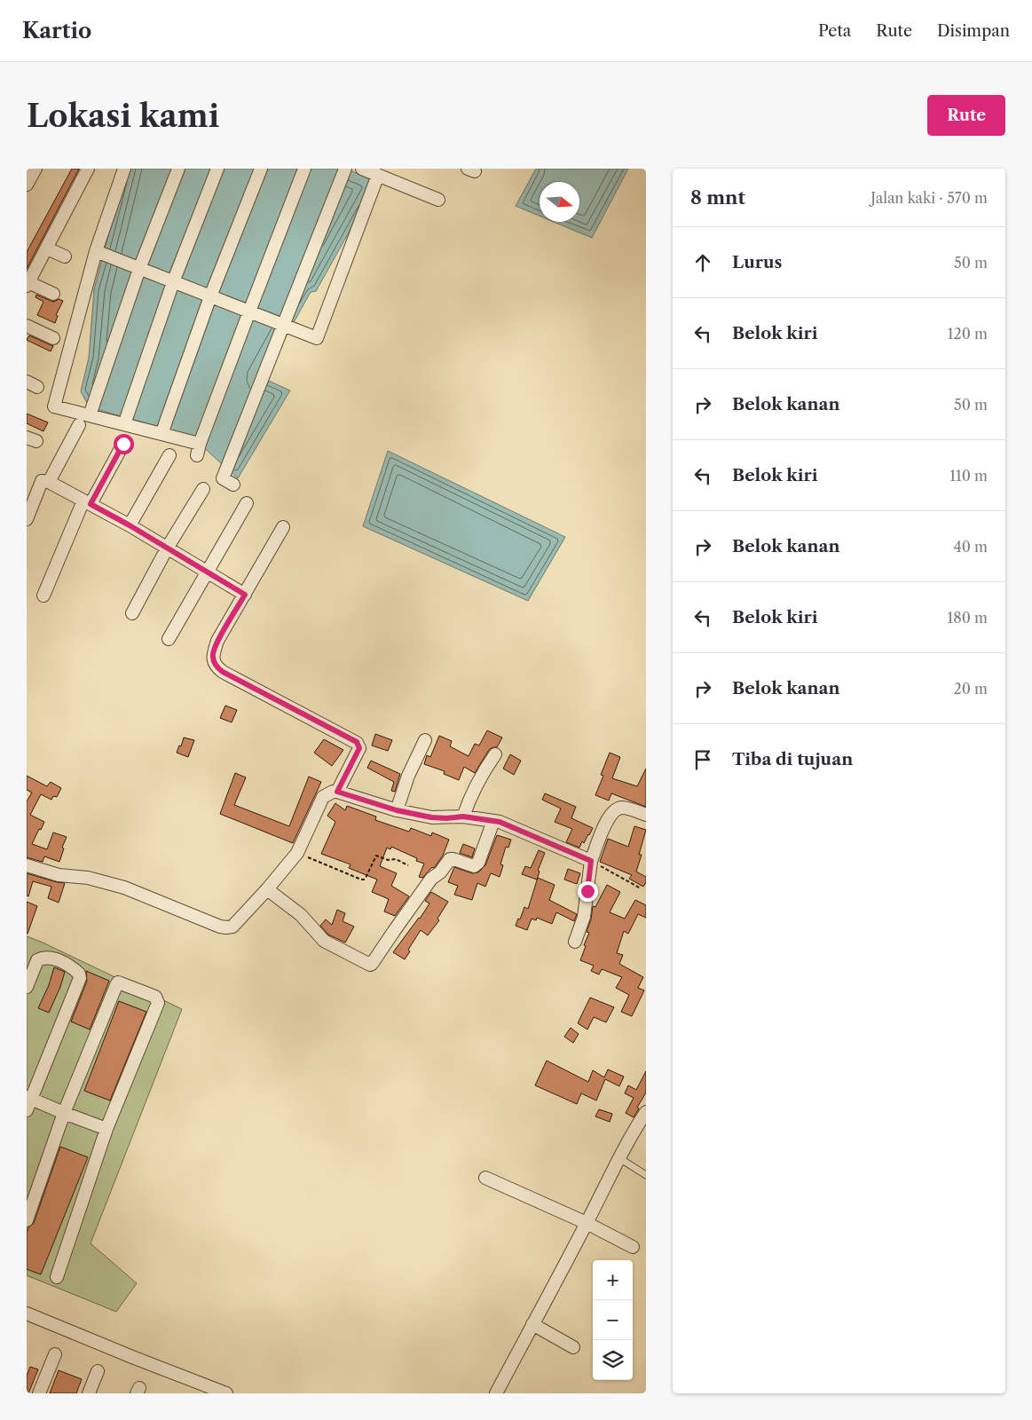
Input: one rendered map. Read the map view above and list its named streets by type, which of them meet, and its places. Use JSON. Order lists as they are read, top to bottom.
{
  "north": "right",
  "page": {
    "header": "Kartio",
    "nav": ["Peta", "Rute", "Disimpan"],
    "buttons": "Rute",
    "title": "Lokasi kami",
    "heading": ["8 mnt", "Jalan kaki · 570 m"],
    "list": [
      ["Lurus", "50 m"],
      ["Belok kiri", "120 m"],
      ["Belok kanan", "50 m"],
      ["Belok kiri", "110 m"],
      ["Belok kanan", "40 m"],
      ["Belok kiri", "180 m"],
      ["Belok kanan", "20 m"],
      "Tiba di tujuan"
    ],
    "map_buttons": ["+", "−"]
  }
}
